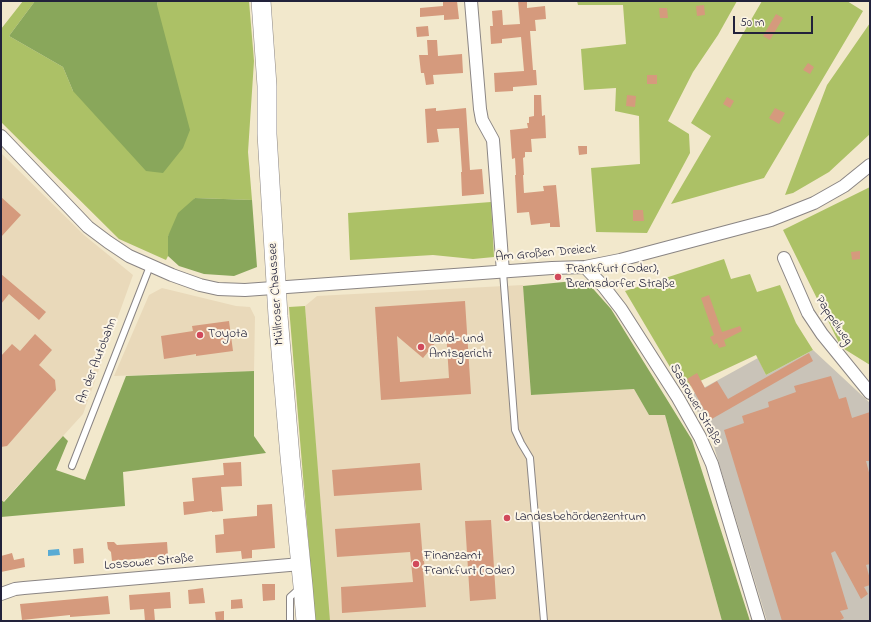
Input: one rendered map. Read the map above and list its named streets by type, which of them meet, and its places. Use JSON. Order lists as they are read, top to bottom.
{
  "streets": {
    "main road": ["Müllroser Chaussee"],
    "street": [
      "Am Großen Dreieck",
      "Pappelweg",
      "Saarower Straße",
      "Lossower Straße"
    ],
    "lane": ["An der Autobahn"]
  },
  "crossings": [
    ["Am Großen Dreieck", "Müllroser Chaussee"],
    ["Am Großen Dreieck", "Saarower Straße"],
    ["Müllroser Chaussee", "Lossower Straße"]
  ],
  "places": [
    "Frankfurt (Oder), Bremsdorfer Straße",
    "Toyota",
    "Land- und Amtsgericht",
    "Landesbehördenzentrum",
    "Finanzamt Frankfurt (Oder)"
  ],
  "scale_bar": "50 m"
}
